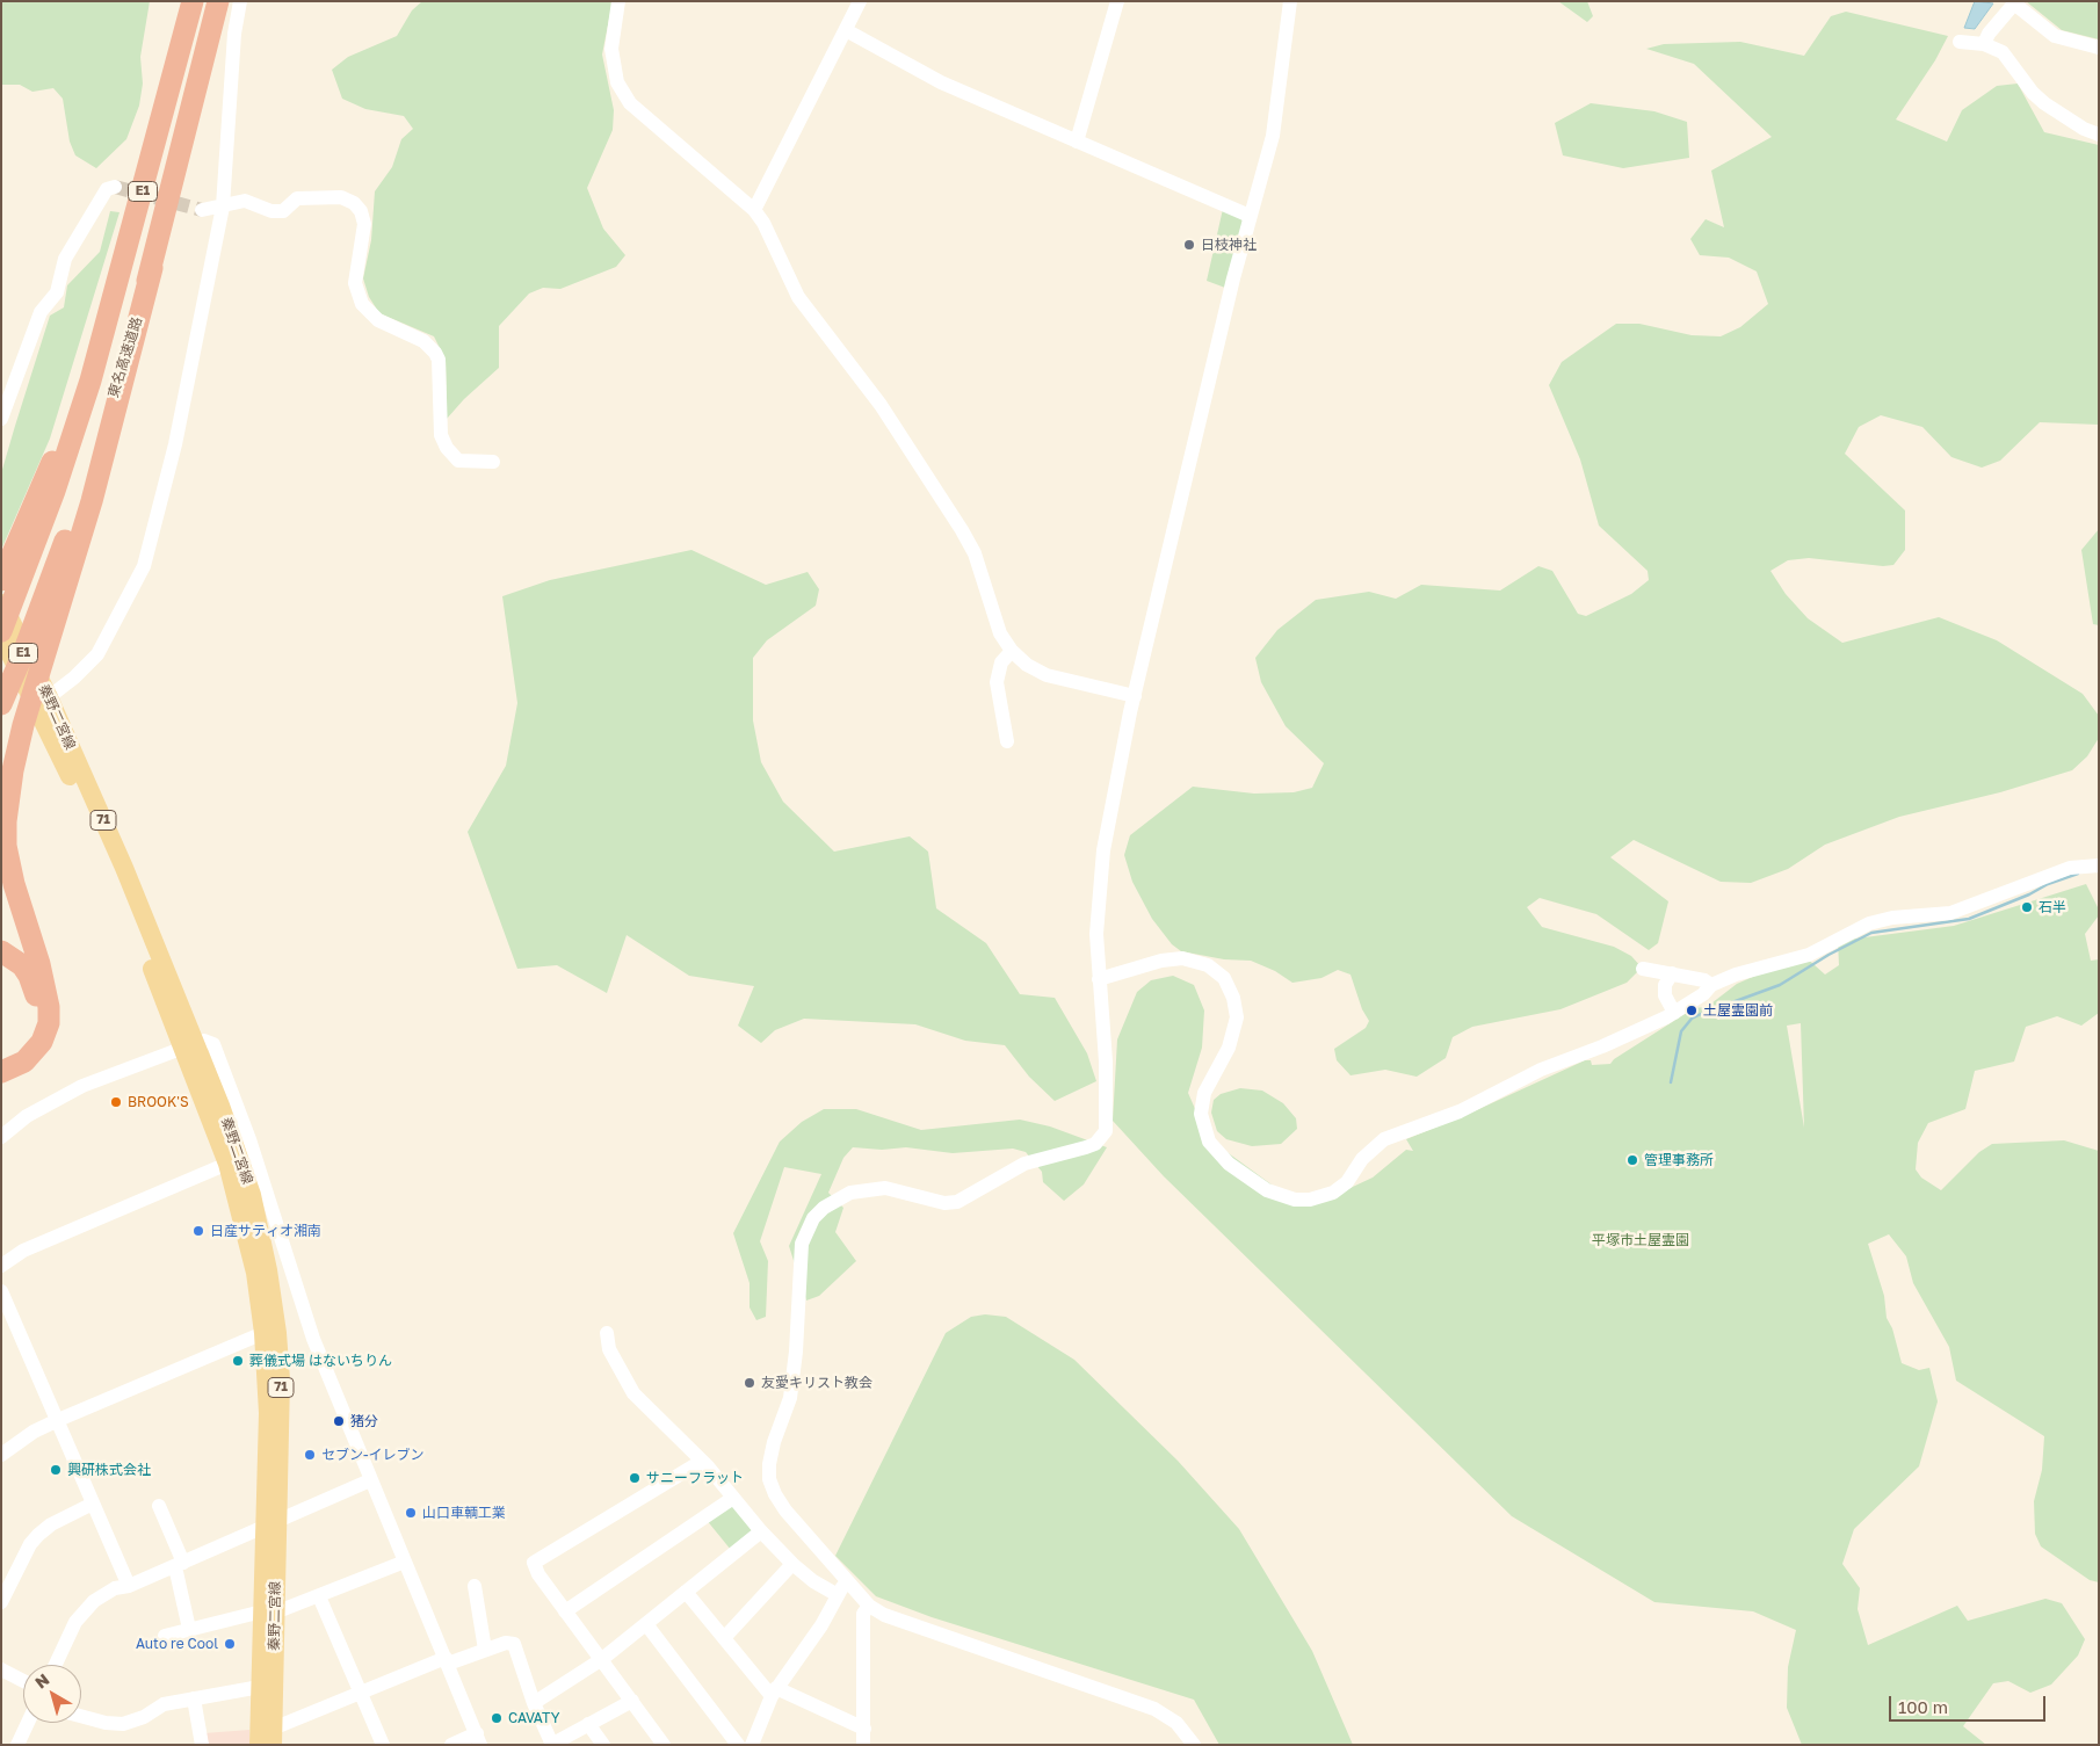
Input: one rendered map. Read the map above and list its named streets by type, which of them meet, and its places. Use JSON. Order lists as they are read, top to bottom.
{
  "streets": {
    "highway": ["E1", "東名高速道路"],
    "main road": ["秦野二宮線", "71"]
  },
  "parks": ["平塚市土屋霊園"],
  "places": [
    "日枝神社",
    "石半",
    "土屋霊園前",
    "BROOK'S",
    "管理事務所",
    "日産サティオ湘南",
    "葬儀式場 はないちりん",
    "友愛キリスト教会",
    "猪分",
    "セブン-イレブン",
    "興研株式会社",
    "サニーフラット",
    "山口車輌工業",
    "Auto re Cool",
    "CAVATY"
  ],
  "scale_bar": "100 m",
  "north": "top left"
}
